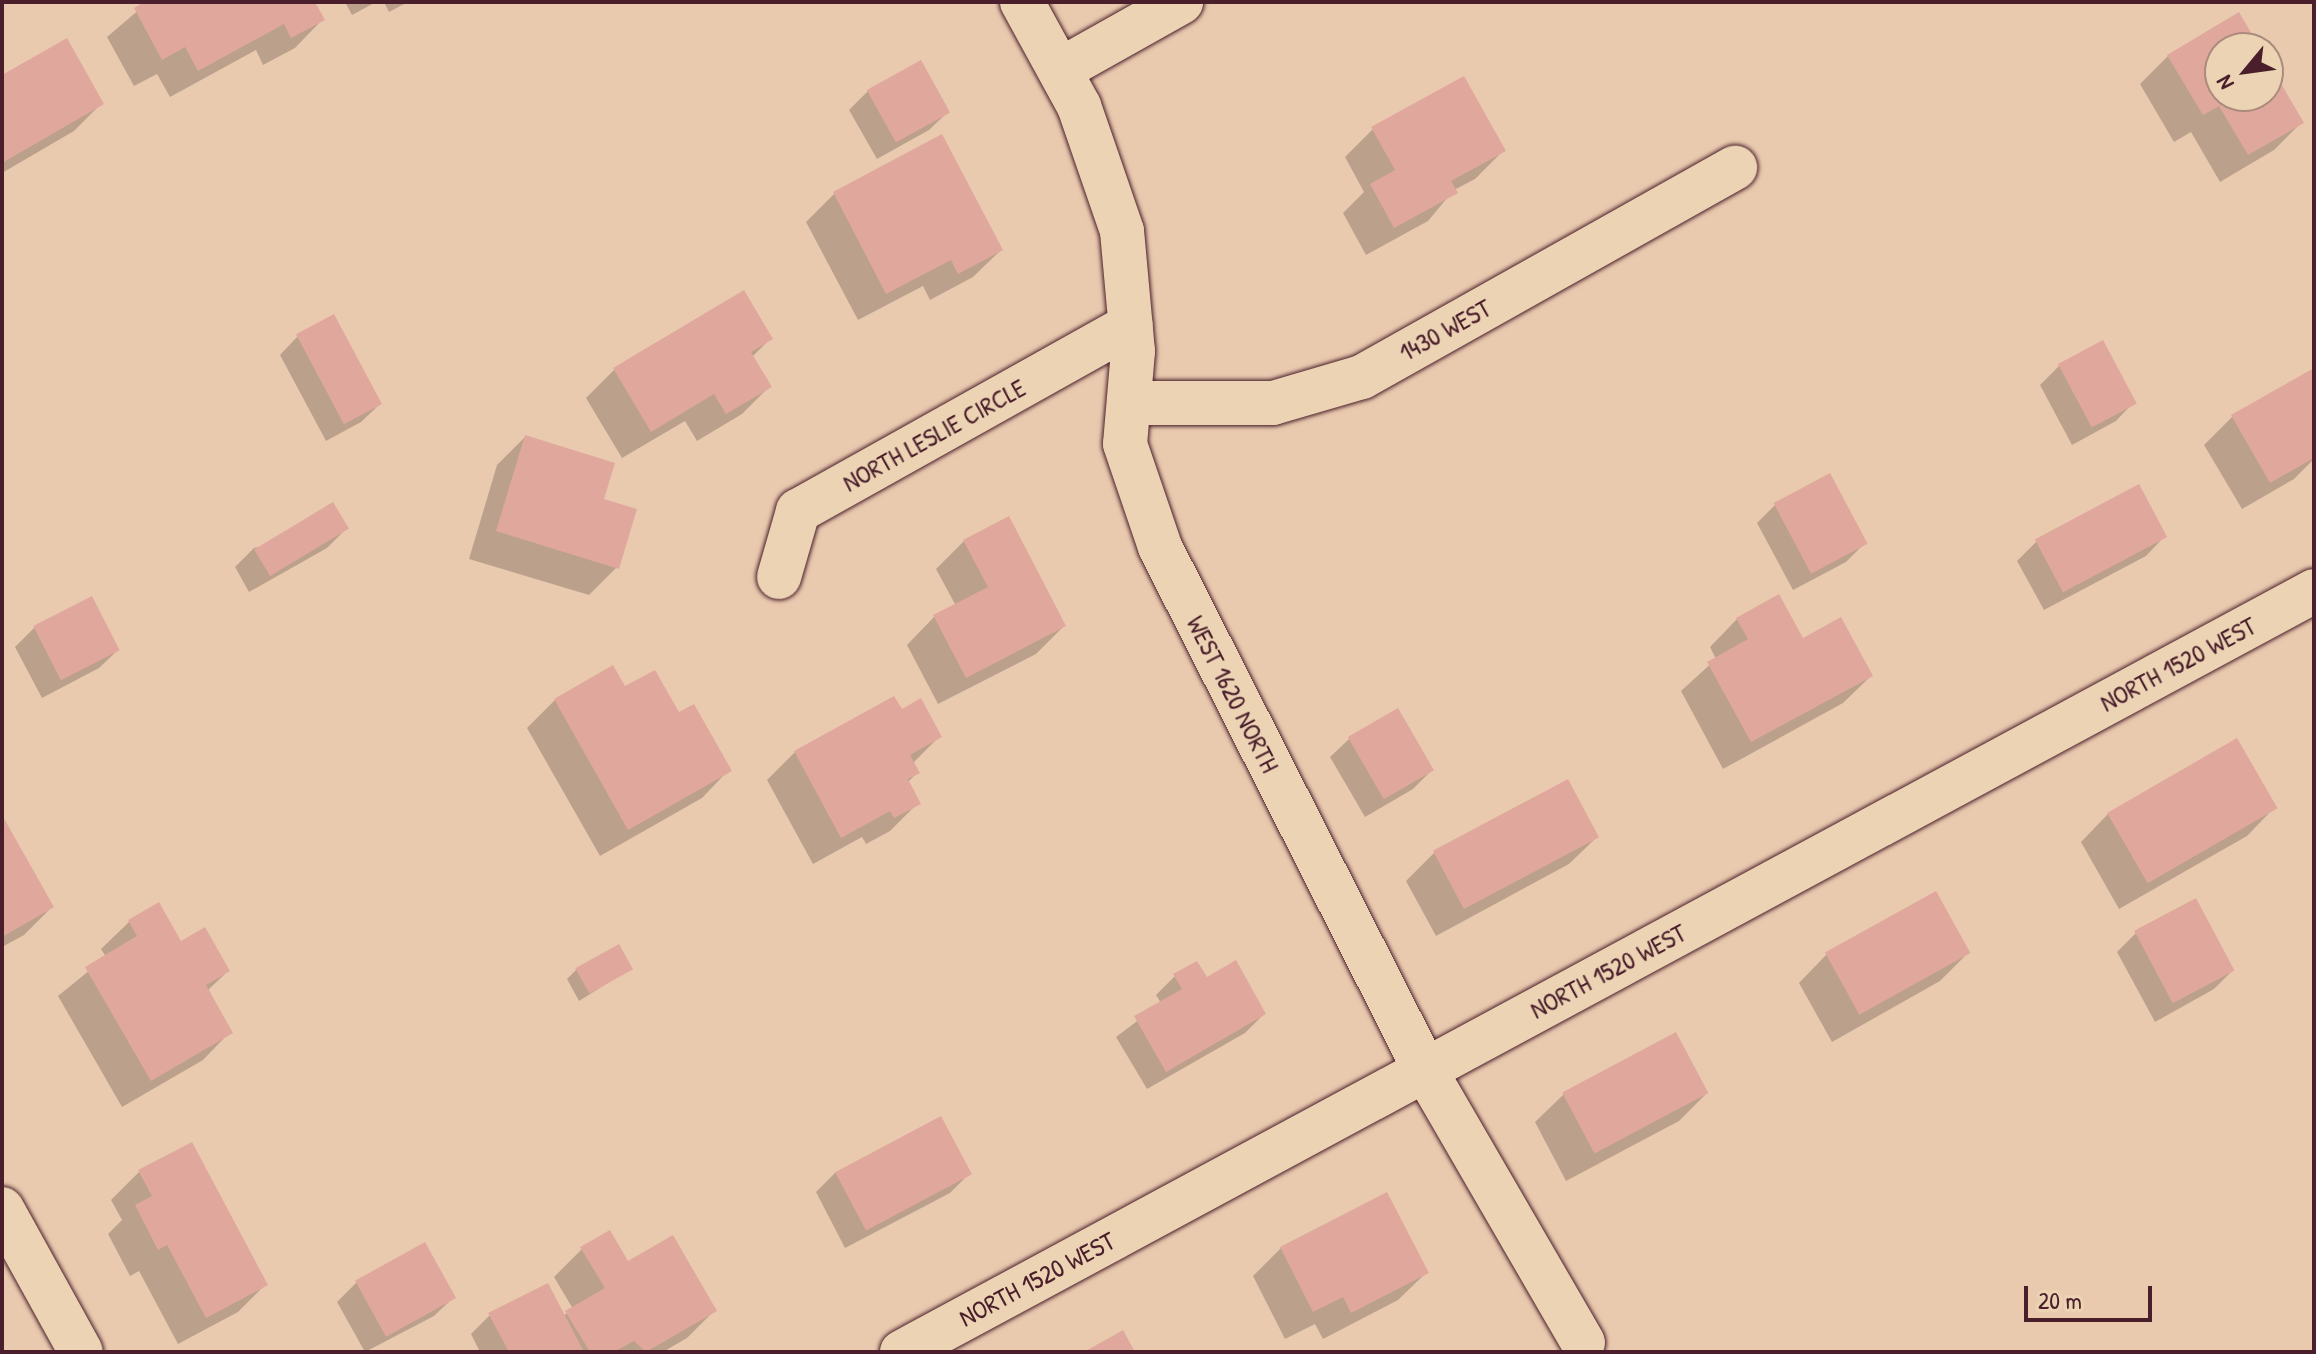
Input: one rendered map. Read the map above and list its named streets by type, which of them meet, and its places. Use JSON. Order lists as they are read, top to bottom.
{
  "streets": {
    "street": [
      "1430 WEST",
      "NORTH LESLIE CIRCLE",
      "NORTH 1520 WEST",
      "WEST 1620 NORTH"
    ]
  },
  "crossings": [
    ["1430 WEST", "WEST 1620 NORTH"],
    ["NORTH LESLIE CIRCLE", "WEST 1620 NORTH"],
    ["NORTH 1520 WEST", "WEST 1620 NORTH"]
  ],
  "scale_bar": "20 m",
  "north": "bottom left"
}
